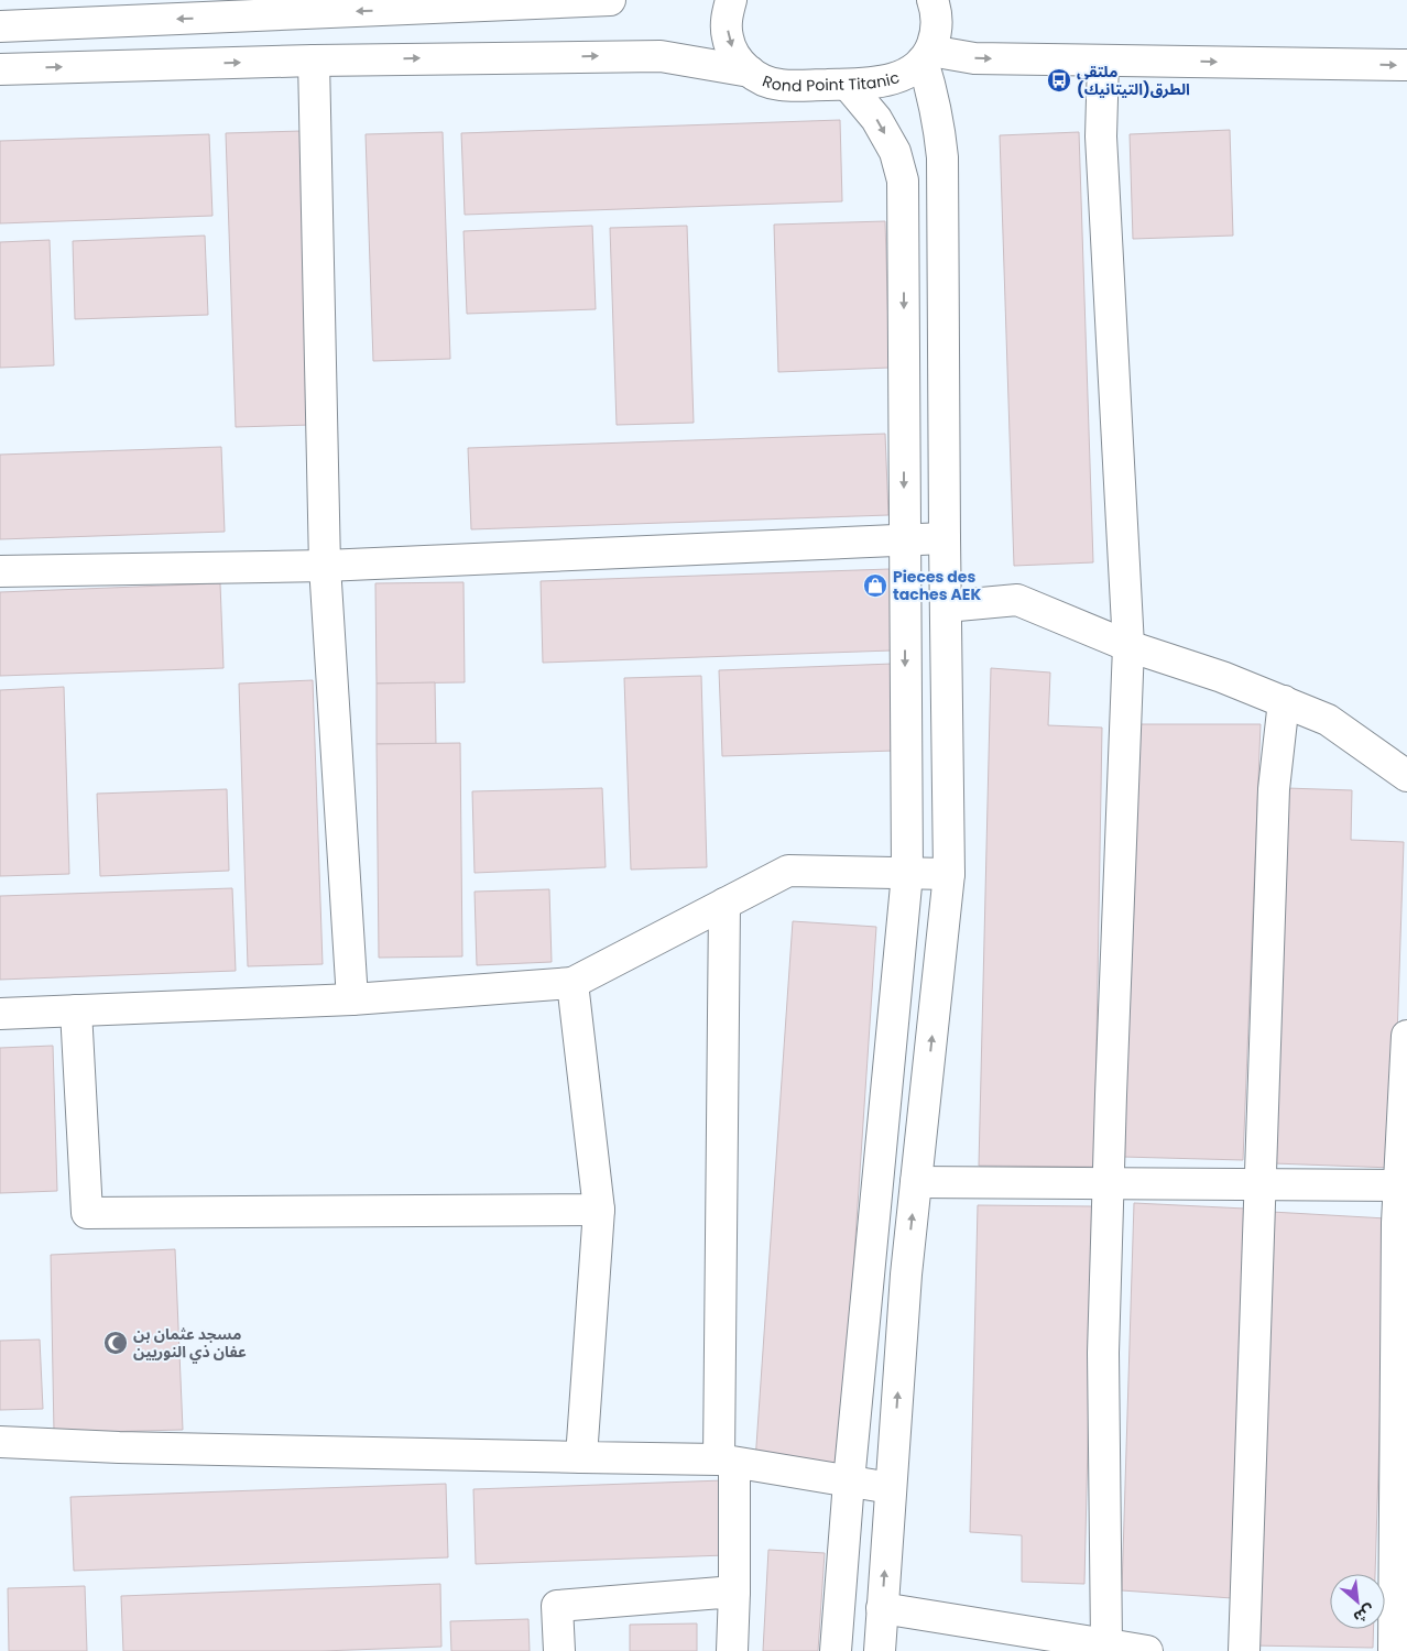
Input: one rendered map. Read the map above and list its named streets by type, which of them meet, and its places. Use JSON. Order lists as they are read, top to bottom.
{
  "streets": {
    "street": ["Rond Point Titanic"]
  },
  "places": {
    "bus stop": ["ملتقى الطرق(التيتانيك)"],
    "shop": ["Pieces des taches AEK"],
    "mosque": ["مسجد عثمان بن عفان ذي النوريين"]
  },
  "north": "bottom right"
}
